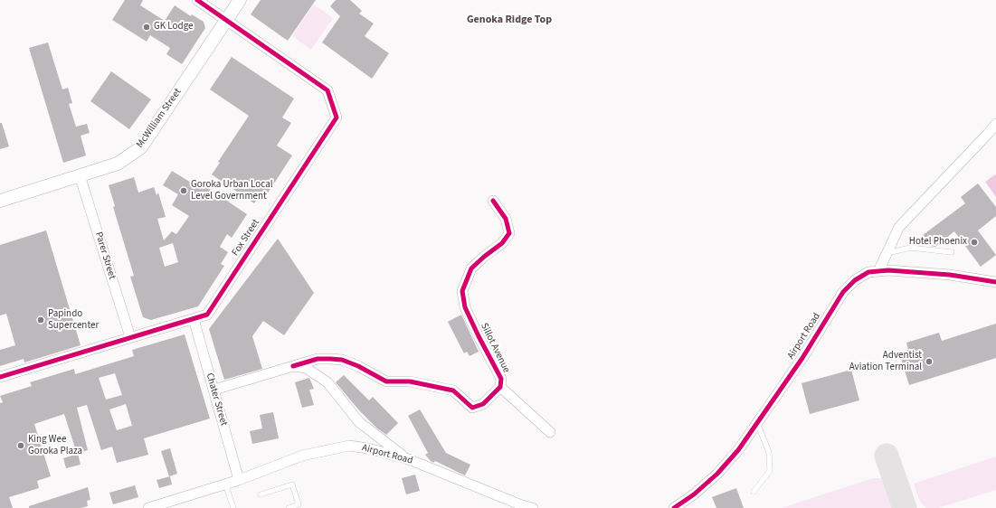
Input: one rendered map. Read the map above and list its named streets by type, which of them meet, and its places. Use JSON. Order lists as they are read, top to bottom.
{
  "streets": {
    "street": [
      "McWilliam Street",
      "Fox Street",
      "Parer Street",
      "Airport Road",
      "Sillot Avenue",
      "Chater Street"
    ]
  },
  "crossings": [
    ["McWilliam Street", "Fox Street"],
    ["McWilliam Street", "Parer Street"],
    ["Fox Street", "Parer Street"],
    ["Fox Street", "Chater Street"],
    ["Airport Road", "Chater Street"]
  ],
  "districts": ["Genoka Ridge Top"],
  "places": [
    "GK Lodge",
    "Goroka Urban Local Level Government",
    "Hotel Phoenix",
    "Papindo Supercenter",
    "Adventist Aviation Terminal",
    "King Wee Goroka Plaza"
  ]
}
